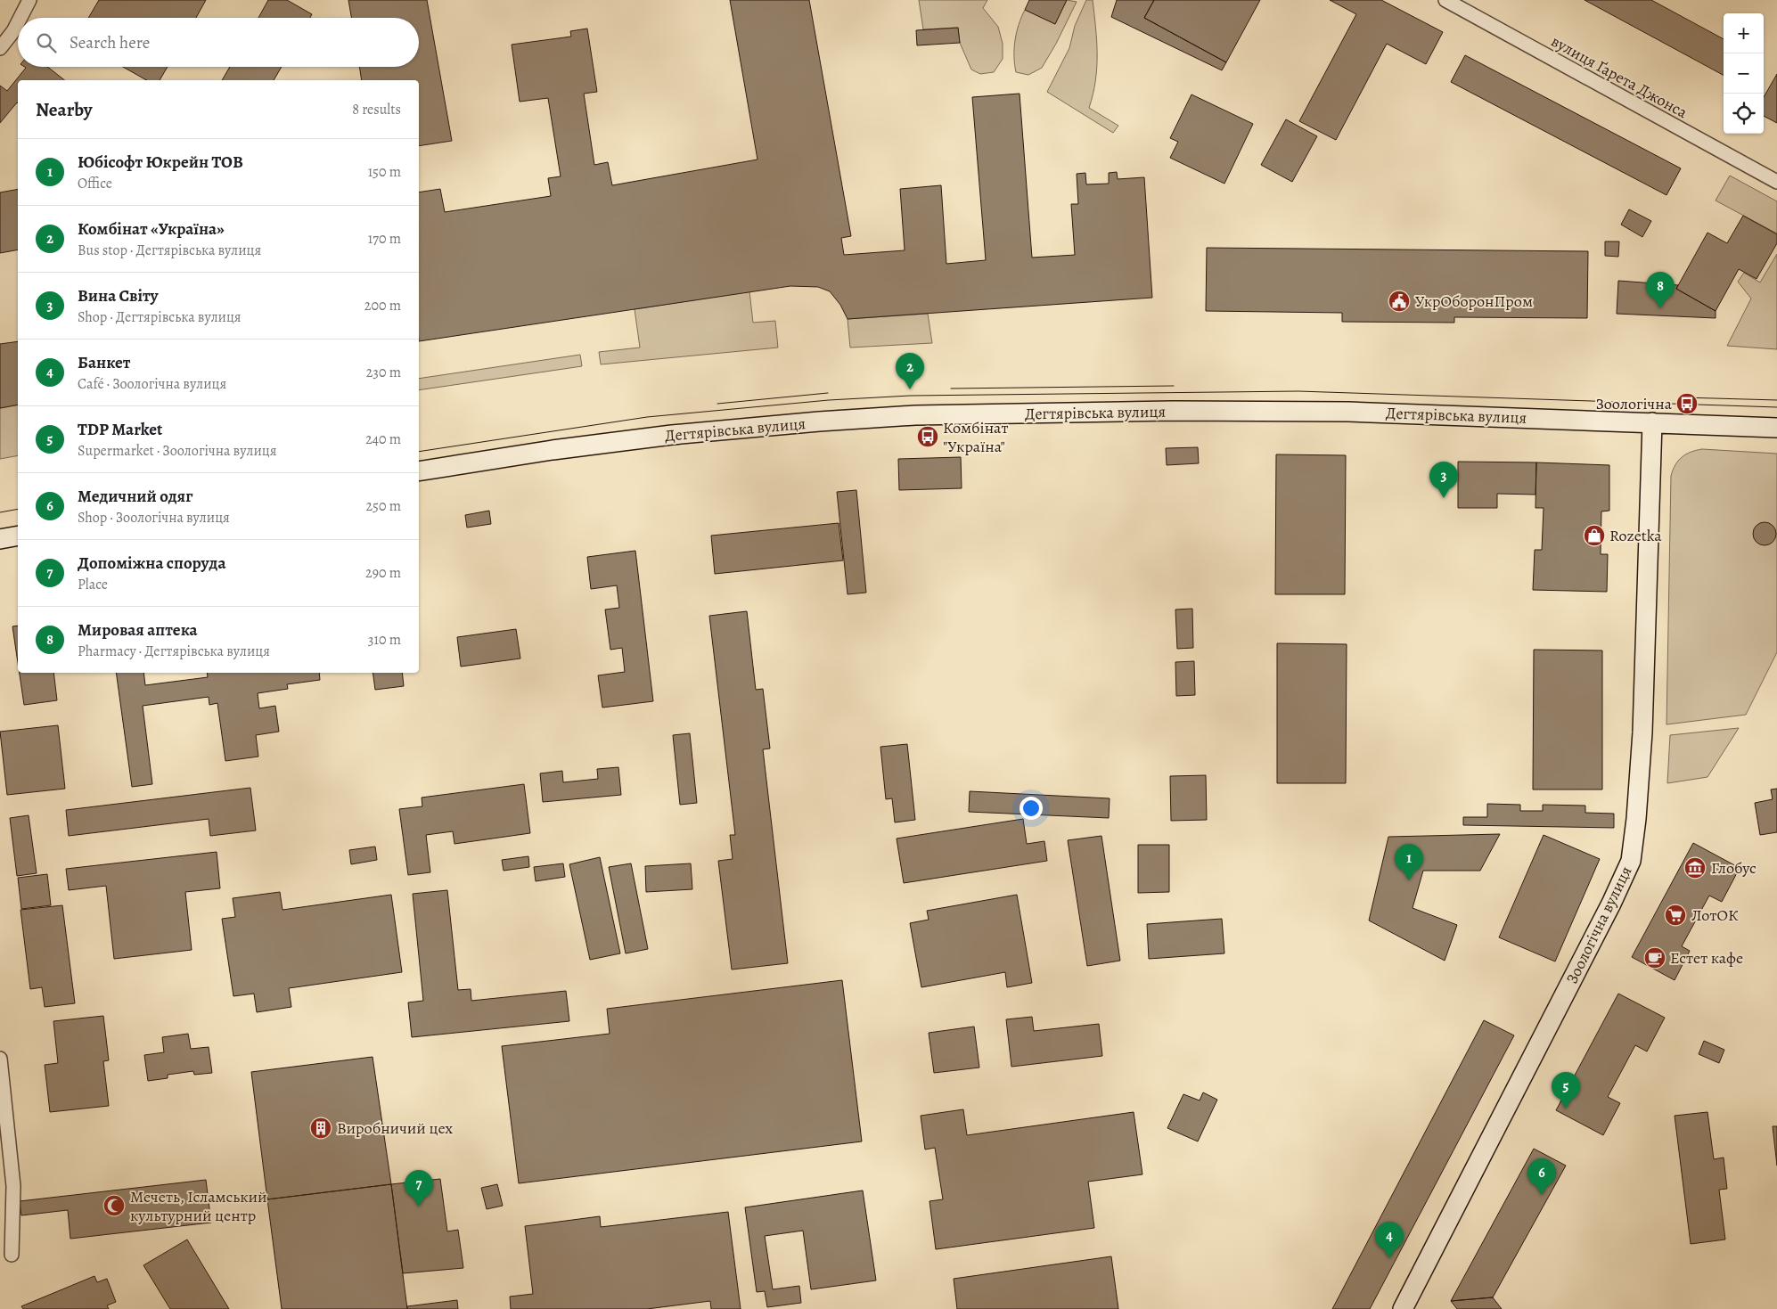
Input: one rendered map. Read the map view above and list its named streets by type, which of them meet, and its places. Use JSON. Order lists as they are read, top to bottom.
{
  "streets": {
    "main road": ["Дегтярівська вулиця", "Зоологічна вулиця"],
    "street": ["вулиця Ґарета Джонса"]
  },
  "crossings": [
    ["Дегтярівська вулиця", "Зоологічна вулиця"]
  ],
  "places": {
    "public building": ["УкрОборонПром"],
    "bus stop": ["Зоологічна", "Комбінат \"Україна\""],
    "shop": ["Rozetka"],
    "museum": ["Глобус"],
    "supermarket": ["ЛотОК"],
    "cafe": ["Естет кафе"],
    "building": ["Виробничий цех"],
    "mosque": ["Мечеть, Ісламський культурний центр"]
  },
  "page": {
    "map_buttons": ["+", "−"],
    "search": "Search here",
    "heading": ["Nearby", "8 results"],
    "list": [
      {
        "mark": "1",
        "name": "Юбісофт Юкрейн ТОВ",
        "note": "Office",
        "value": "150 m"
      },
      {
        "mark": "2",
        "name": "Комбінат «Україна»",
        "note": "Bus stop · Дегтярівська вулиця",
        "value": "170 m"
      },
      {
        "mark": "3",
        "name": "Вина Світу",
        "note": "Shop · Дегтярівська вулиця",
        "value": "200 m"
      },
      {
        "mark": "4",
        "name": "Банкет",
        "note": "Café · Зоологічна вулиця",
        "value": "230 m"
      },
      {
        "mark": "5",
        "name": "TDP Market",
        "note": "Supermarket · Зоологічна вулиця",
        "value": "240 m"
      },
      {
        "mark": "6",
        "name": "Медичний одяг",
        "note": "Shop · Зоологічна вулиця",
        "value": "250 m"
      },
      {
        "mark": "7",
        "name": "Допоміжна споруда",
        "note": "Place",
        "value": "290 m"
      },
      {
        "mark": "8",
        "name": "Мировая аптека",
        "note": "Pharmacy · Дегтярівська вулиця",
        "value": "310 m"
      }
    ],
    "pins": [
      "8",
      "2",
      "3",
      "1",
      "5",
      "6",
      "7",
      "4"
    ]
  }
}
